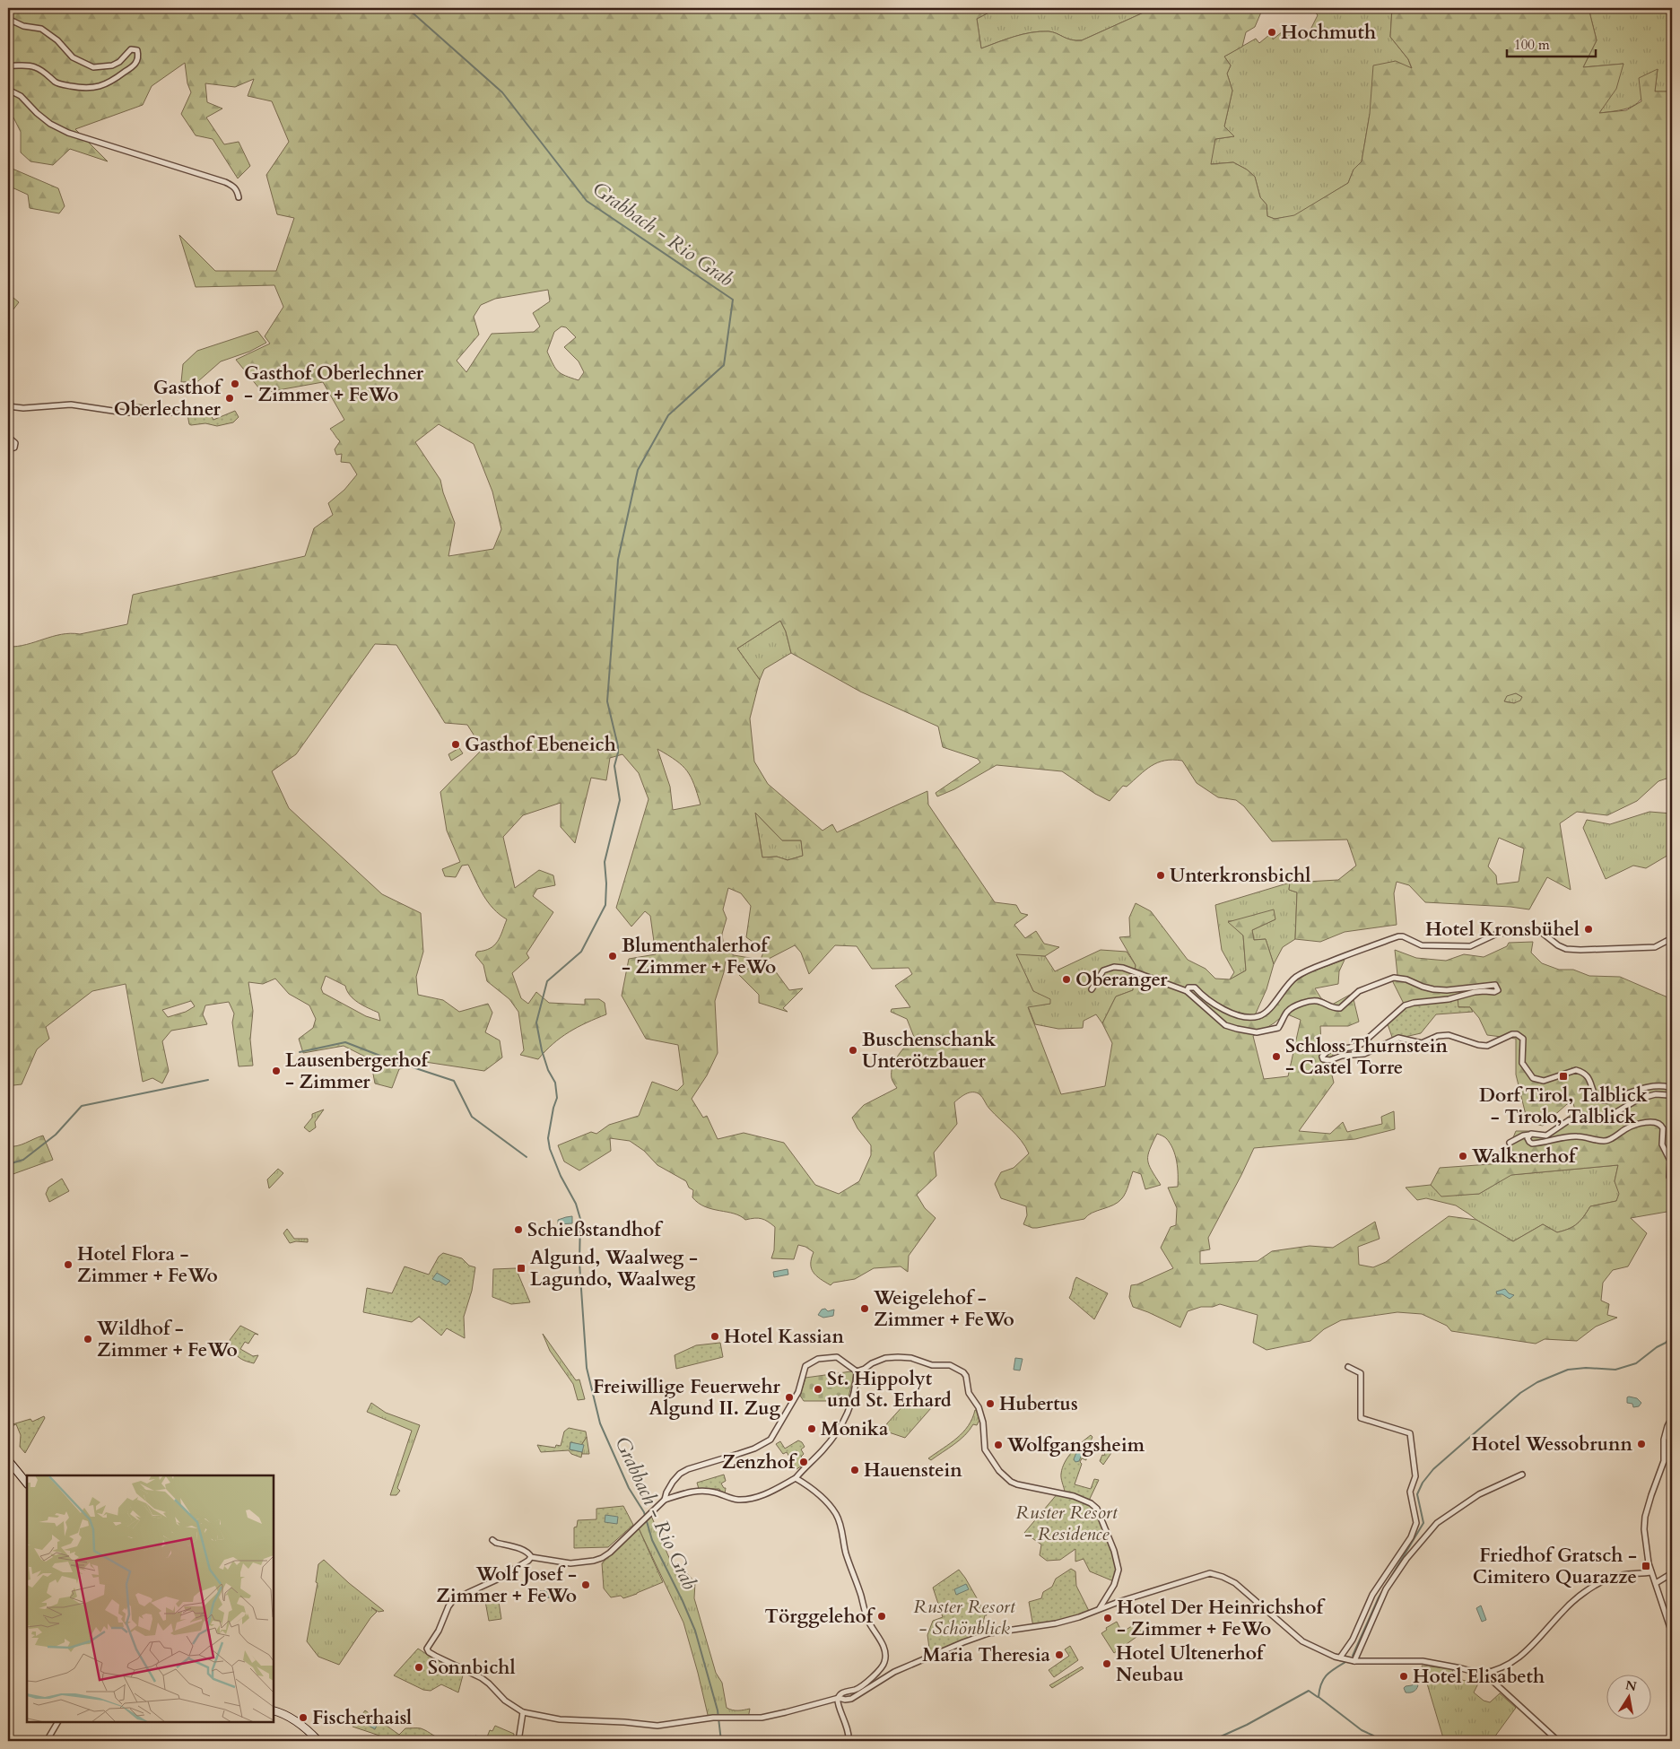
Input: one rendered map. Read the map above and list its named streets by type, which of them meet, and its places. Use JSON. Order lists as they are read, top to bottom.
{
  "water": ["Grabbach - Rio Grab"],
  "parks": ["Ruster Resort - Residence", "Ruster Resort - Schönblick"],
  "places": {
    "other": [
      "Hochmuth",
      "Gasthof Oberlechner - Zimmer + FeWo",
      "Gasthof Oberlechner",
      "Gasthof Ebeneich",
      "Unterkronsbichl",
      "Hotel Kronsbühel",
      "Blumenthalerhof - Zimmer + FeWo",
      "Oberanger",
      "Buschenschank Unterötzbauer",
      "Schloss Thurnstein - Castel Torre",
      "Lausenbergerhof - Zimmer",
      "Walknerhof",
      "Schießstandhof",
      "Hotel Flora - Zimmer + FeWo",
      "Weigelehof - Zimmer + FeWo",
      "Hotel Kassian",
      "Wildhof - Zimmer + FeWo",
      "St. Hippolyt und St. Erhard",
      "Freiwillige Feuerwehr Algund II. Zug",
      "Hubertus",
      "Monika",
      "Hotel Wessobrunn",
      "Wolfgangsheim",
      "Zenzhof",
      "Hauenstein",
      "Wolf Josef - Zimmer + FeWo",
      "Törggelehof",
      "Hotel Der Heinrichshof - Zimmer + FeWo",
      "Maria Theresia",
      "Hotel Ultenerhof Neubau",
      "Sonnbichl",
      "Hotel Elisabeth",
      "Fischerhaisl"
    ],
    "transit": ["Dorf Tirol, Talblick - Tirolo, Talblick", "Algund, Waalweg - Lagundo, Waalweg", "Friedhof Gratsch - Cimitero Quarazze"]
  },
  "scale_bar": "100 m",
  "north": "top"
}
